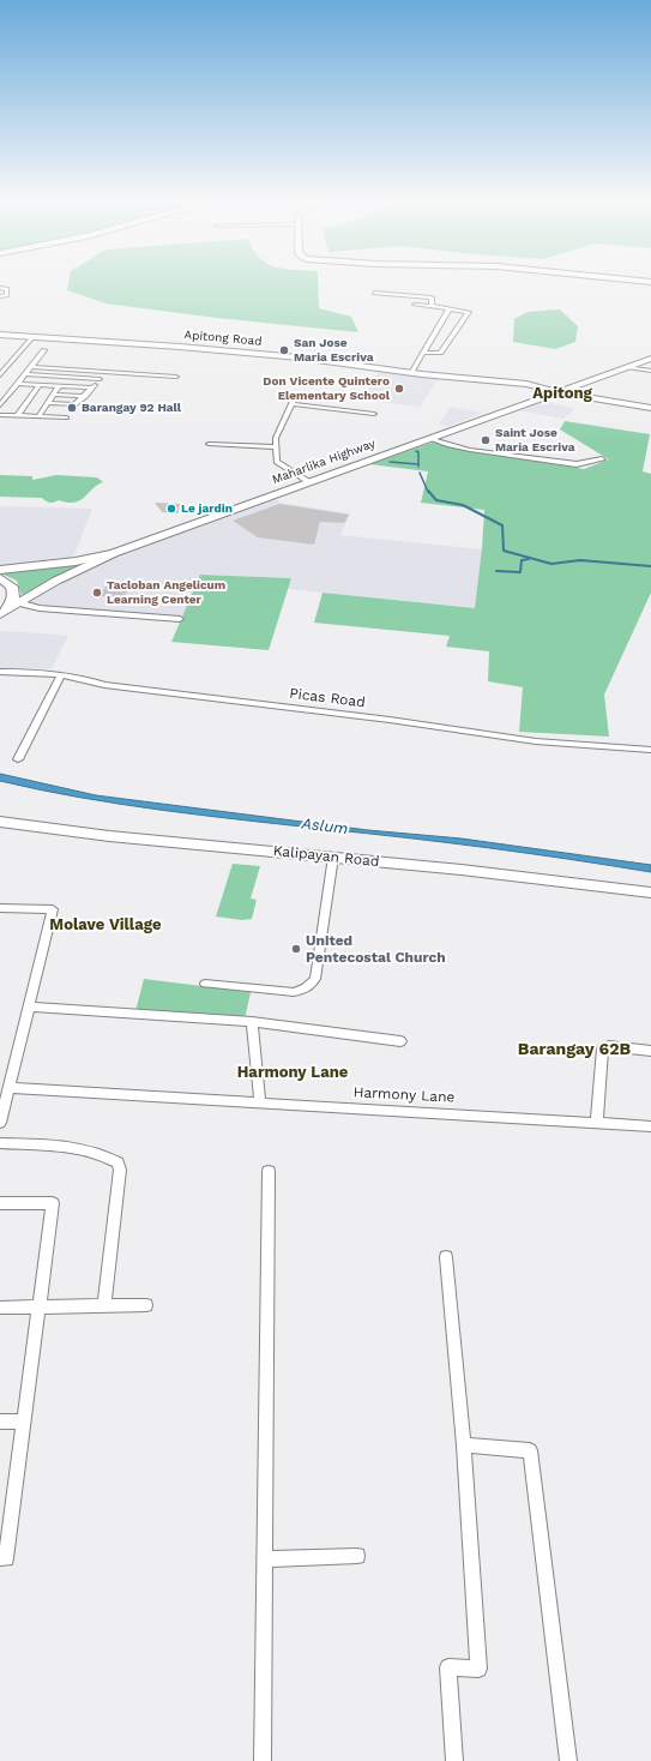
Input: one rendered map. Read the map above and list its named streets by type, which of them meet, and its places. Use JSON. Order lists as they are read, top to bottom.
{
  "streets": {
    "main road": ["Maharlika Highway"],
    "street": [
      "Apitong Road",
      "Picas Road",
      "Kalipayan Road",
      "Harmony Lane"
    ]
  },
  "crossings": [
    ["Apitong Road", "Maharlika Highway"]
  ],
  "districts": [
    "Apitong",
    "Molave Village",
    "Barangay 62B",
    "Harmony Lane"
  ],
  "water": ["Aslum"],
  "places": [
    "San Jose Maria Escriva",
    "Don Vicente Quintero Elementary School",
    "Barangay 92 Hall",
    "Saint Jose Maria Escriva",
    "Le jardin",
    "Tacloban Angelicum Learning Center",
    "United Pentecostal Church"
  ]
}
